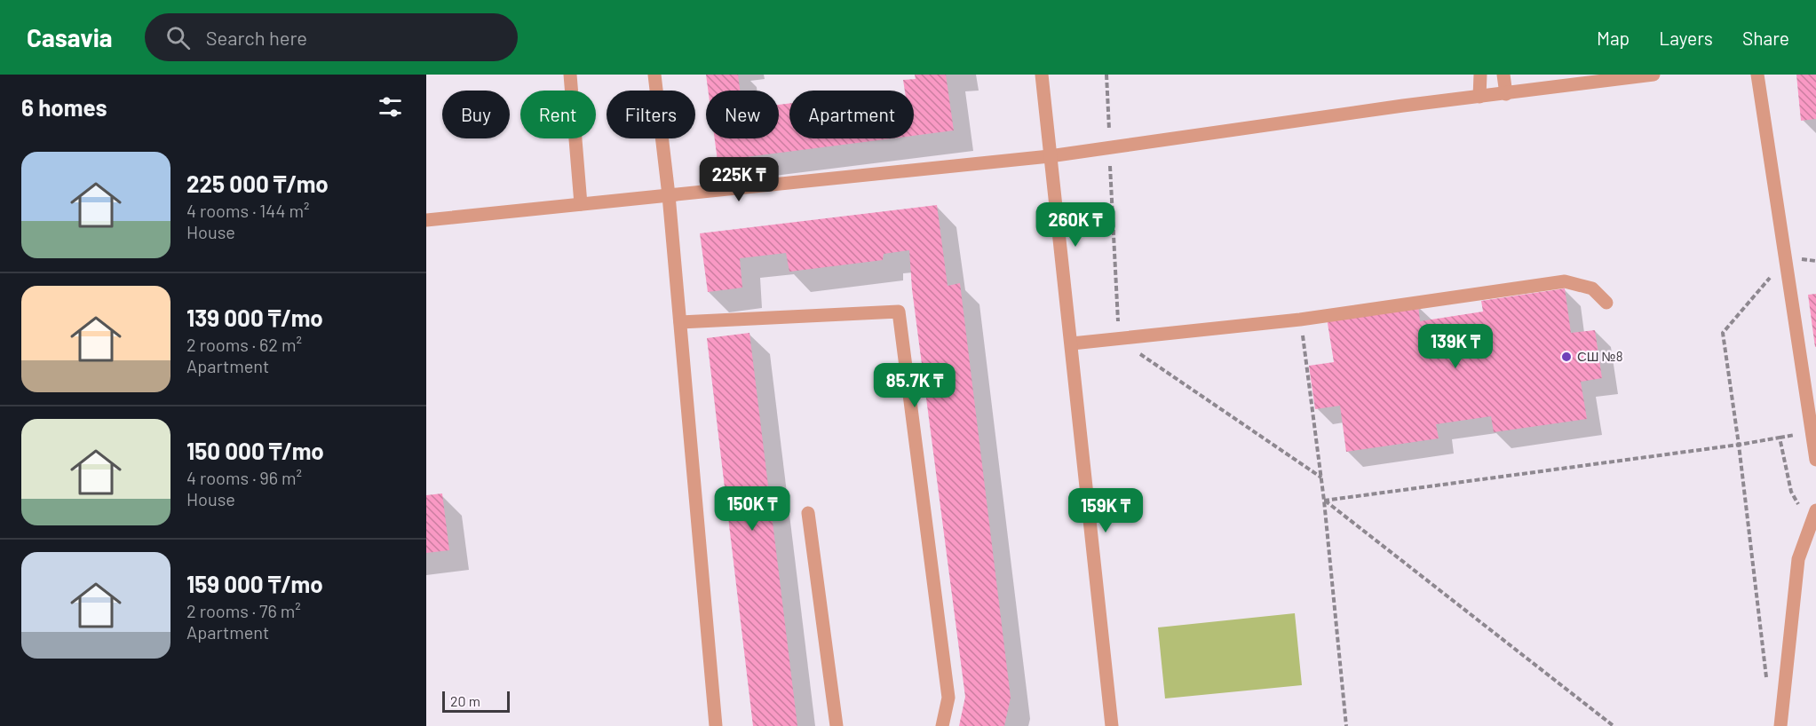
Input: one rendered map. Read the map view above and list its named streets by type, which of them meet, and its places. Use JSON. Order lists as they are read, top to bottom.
{
  "places": ["СШ №8"],
  "scale_bar": "20 m",
  "page": {
    "header": "Casavia",
    "search": "Search here",
    "nav": ["Map", "Layers", "Share"],
    "heading": "6 homes",
    "chip": [
      "Buy",
      "Rent",
      "Filters",
      "New",
      "Apartment"
    ],
    "list": [
      {
        "name": "225 000 ₸/mo",
        "note": "4 rooms · 144 m² · House"
      },
      {
        "name": "139 000 ₸/mo",
        "note": "2 rooms · 62 m² · Apartment"
      },
      {
        "name": "150 000 ₸/mo",
        "note": "4 rooms · 96 m² · House"
      },
      {
        "name": "159 000 ₸/mo",
        "note": "2 rooms · 76 m² · Apartment"
      }
    ],
    "price": [
      "225K ₸",
      "260K ₸",
      "139K ₸",
      "85.7K ₸",
      "150K ₸",
      "159K ₸"
    ],
    "scale": "20 m"
  }
}
